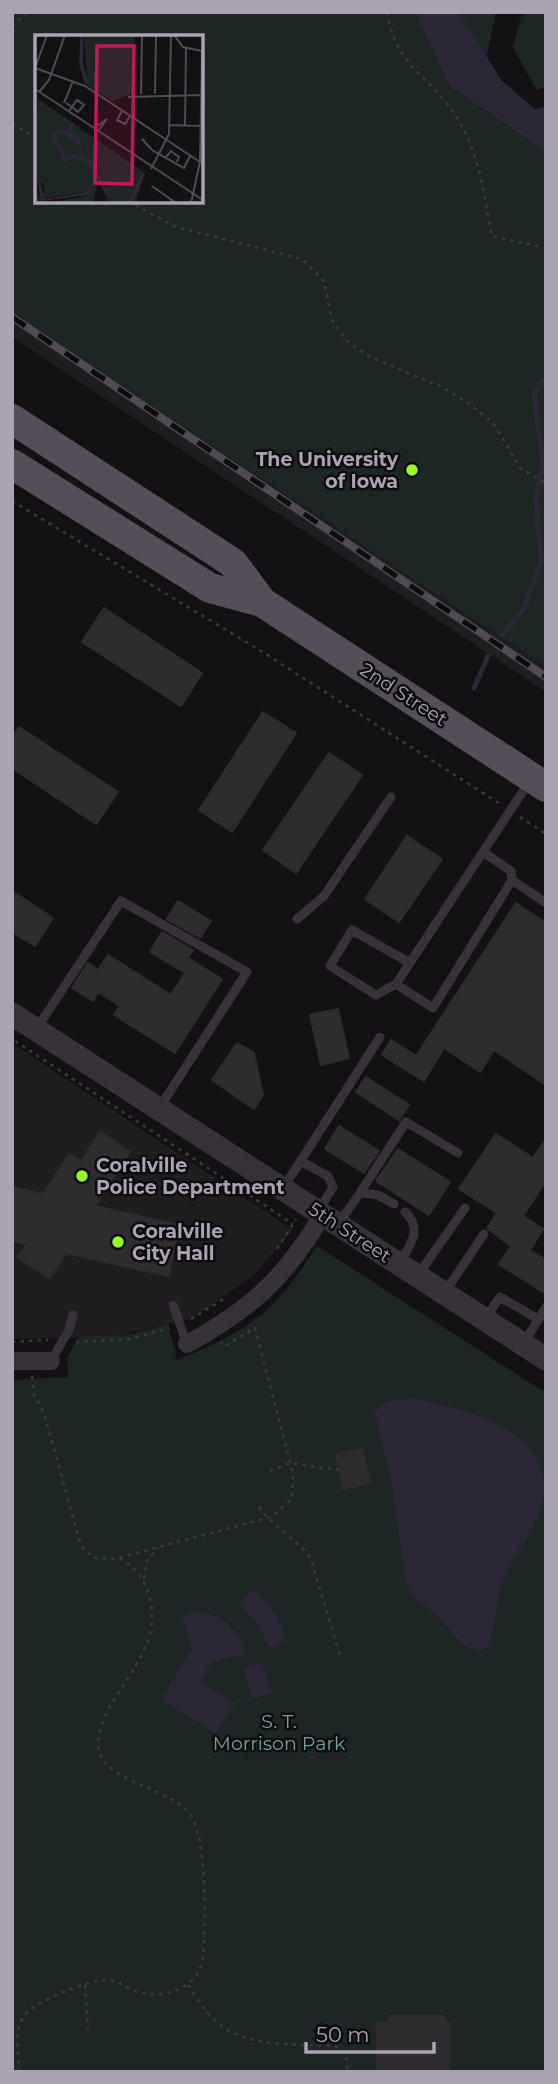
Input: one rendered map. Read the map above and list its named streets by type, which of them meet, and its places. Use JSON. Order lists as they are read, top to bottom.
{
  "streets": {
    "main road": ["2nd Street"],
    "street": ["5th Street"]
  },
  "parks": ["S. T. Morrison Park"],
  "places": ["The University of Iowa", "Coralville Police Department", "Coralville City Hall"],
  "scale_bar": "50 m"
}
